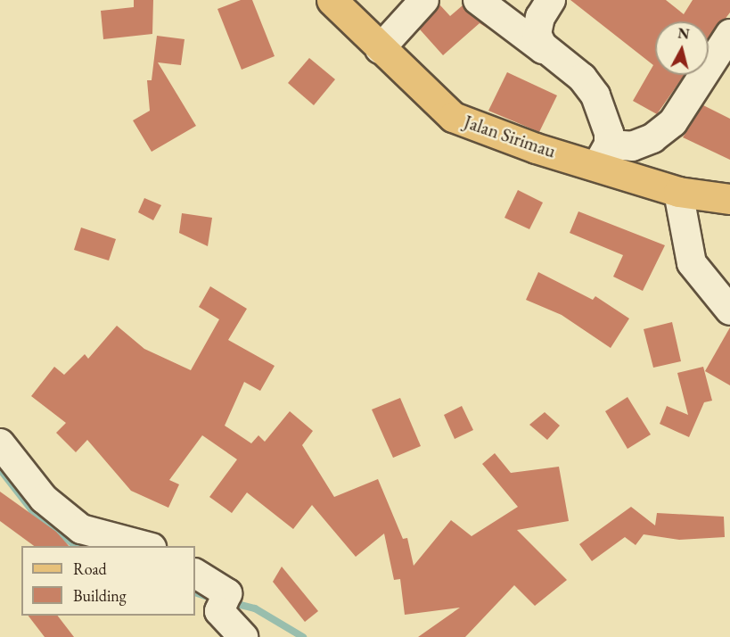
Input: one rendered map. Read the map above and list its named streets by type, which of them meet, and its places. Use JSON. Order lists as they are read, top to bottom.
{
  "streets": {
    "main road": ["Jalan Sirimau"]
  },
  "legend": ["Road", "Building"],
  "north": "top"
}
